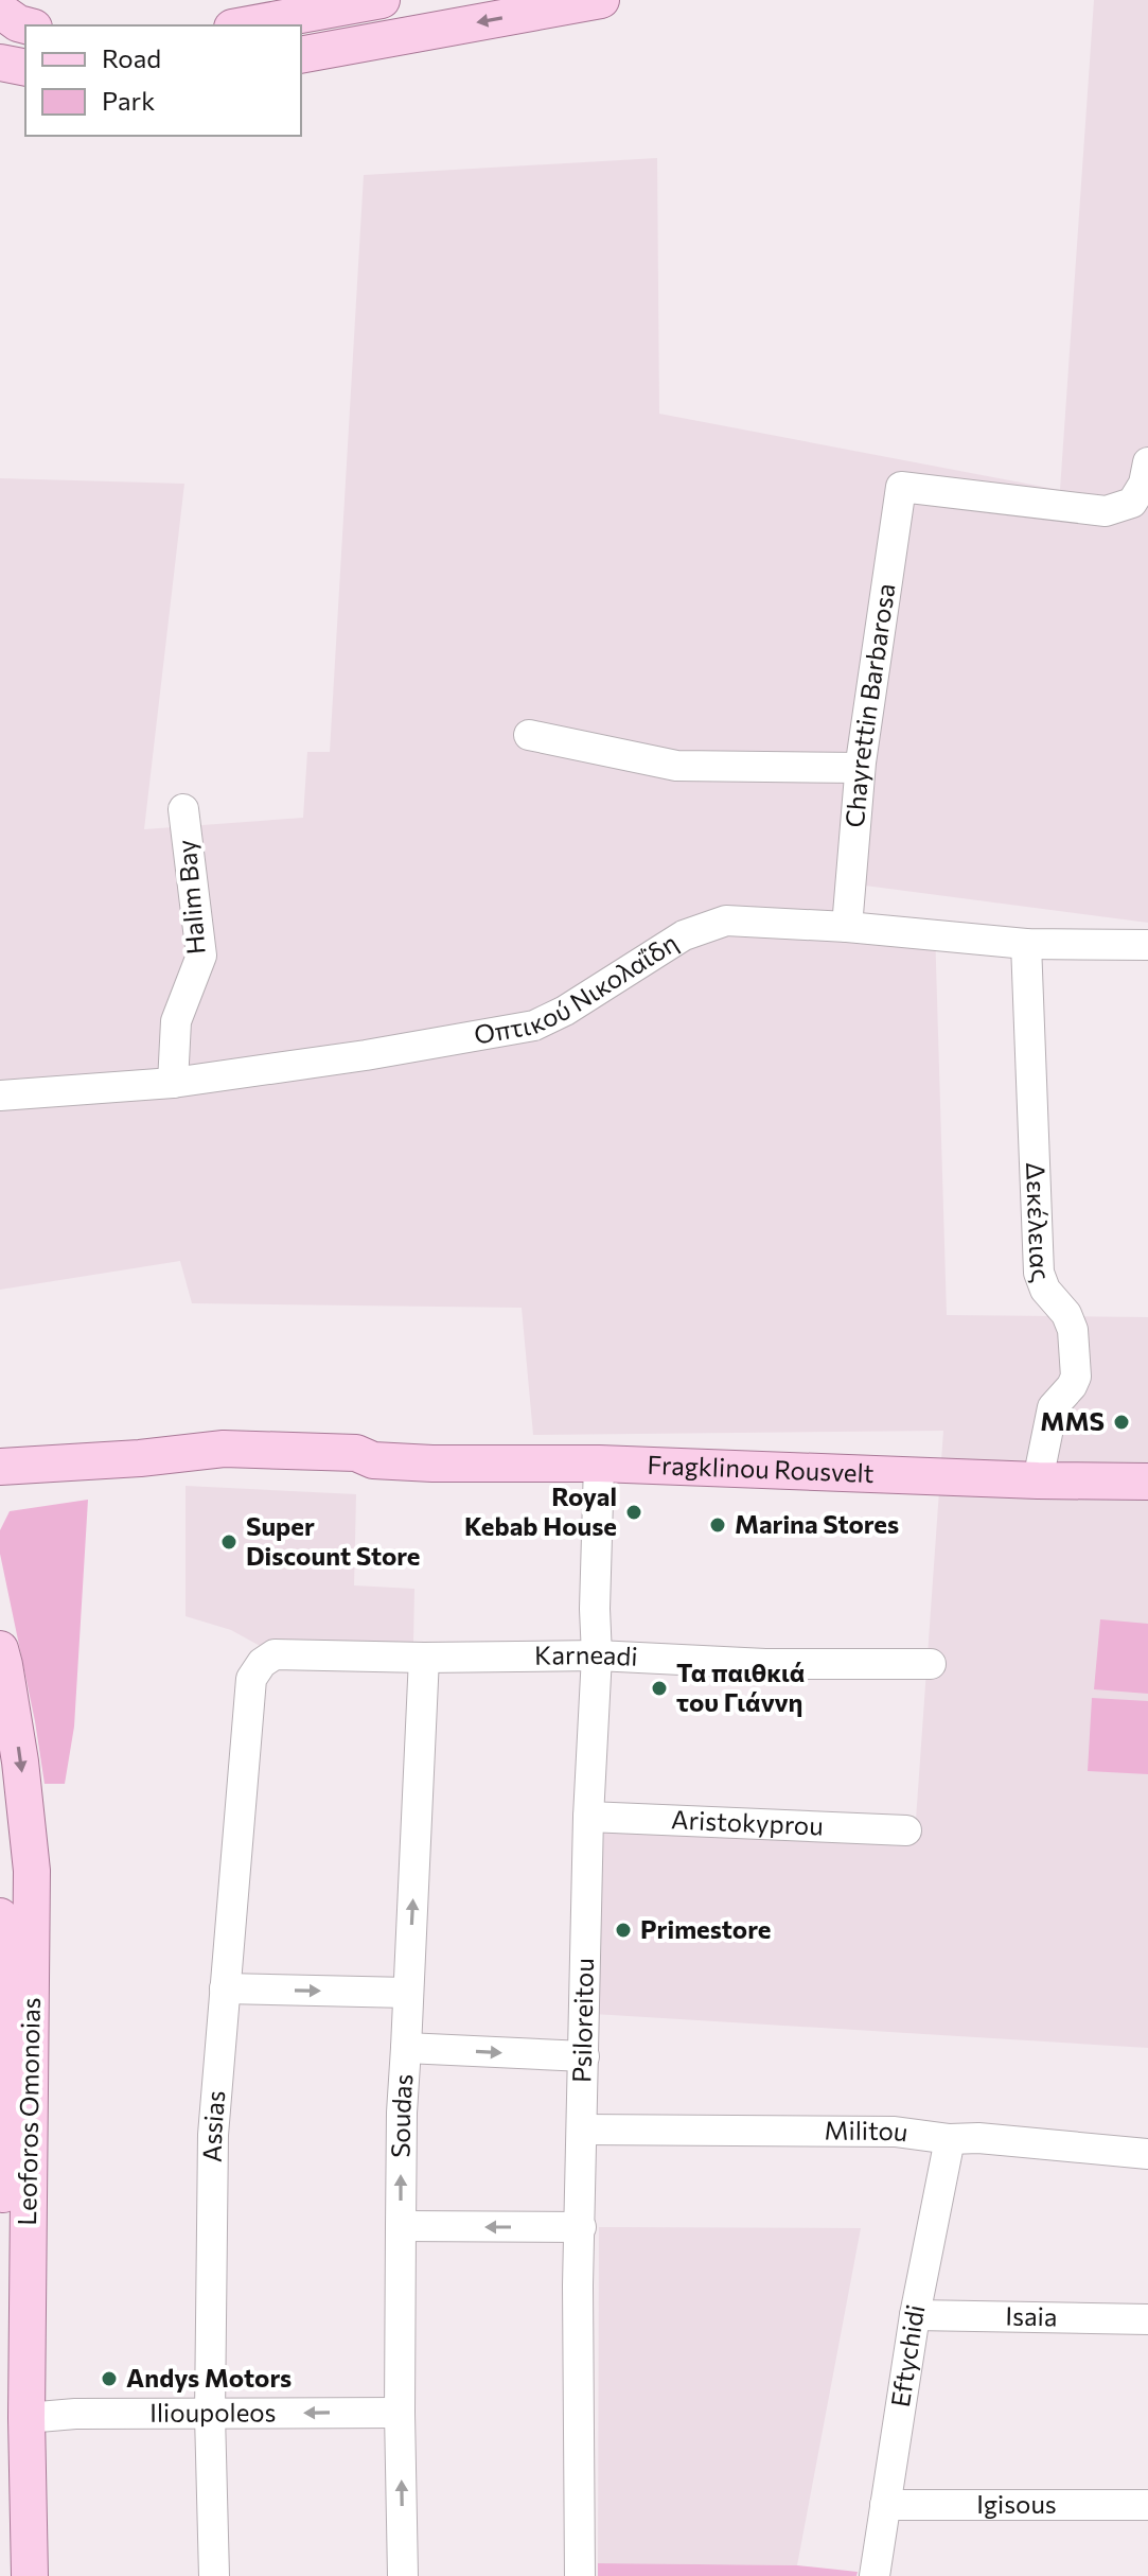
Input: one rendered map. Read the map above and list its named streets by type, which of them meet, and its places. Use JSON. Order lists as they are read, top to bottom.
{
  "streets": {
    "main road": ["Fragklinou Rousvelt", "Leoforos Omonoias"],
    "street": [
      "Chayrettin Barbarosa",
      "Halim Bay",
      "Οπτικού Νικολαΐδη",
      "Δεκέλειας",
      "Karneadi",
      "Aristokyprou",
      "Psiloreitou",
      "Soudas",
      "Assias",
      "Militou",
      "Isaia",
      "Eftychidi",
      "Ilioupoleos",
      "Igisous"
    ]
  },
  "crossings": [
    ["Chayrettin Barbarosa", "Οπτικού Νικολαΐδη"],
    ["Halim Bay", "Οπτικού Νικολαΐδη"],
    ["Οπτικού Νικολαΐδη", "Δεκέλειας"],
    ["Δεκέλειας", "Fragklinou Rousvelt"],
    ["Fragklinou Rousvelt", "Psiloreitou"],
    ["Karneadi", "Psiloreitou"],
    ["Karneadi", "Soudas"],
    ["Karneadi", "Assias"],
    ["Aristokyprou", "Psiloreitou"],
    ["Psiloreitou", "Militou"],
    ["Leoforos Omonoias", "Ilioupoleos"],
    ["Soudas", "Ilioupoleos"],
    ["Assias", "Ilioupoleos"],
    ["Militou", "Eftychidi"],
    ["Isaia", "Eftychidi"],
    ["Eftychidi", "Igisous"]
  ],
  "one_way": ["Soudas", "Ilioupoleos"],
  "places": [
    "MMS",
    "Royal Kebab House",
    "Marina Stores",
    "Super Discount Store",
    "Τα παιθκιά του Γιάννη",
    "Primestore",
    "Andys Motors"
  ],
  "legend": ["Road", "Park"]
}
